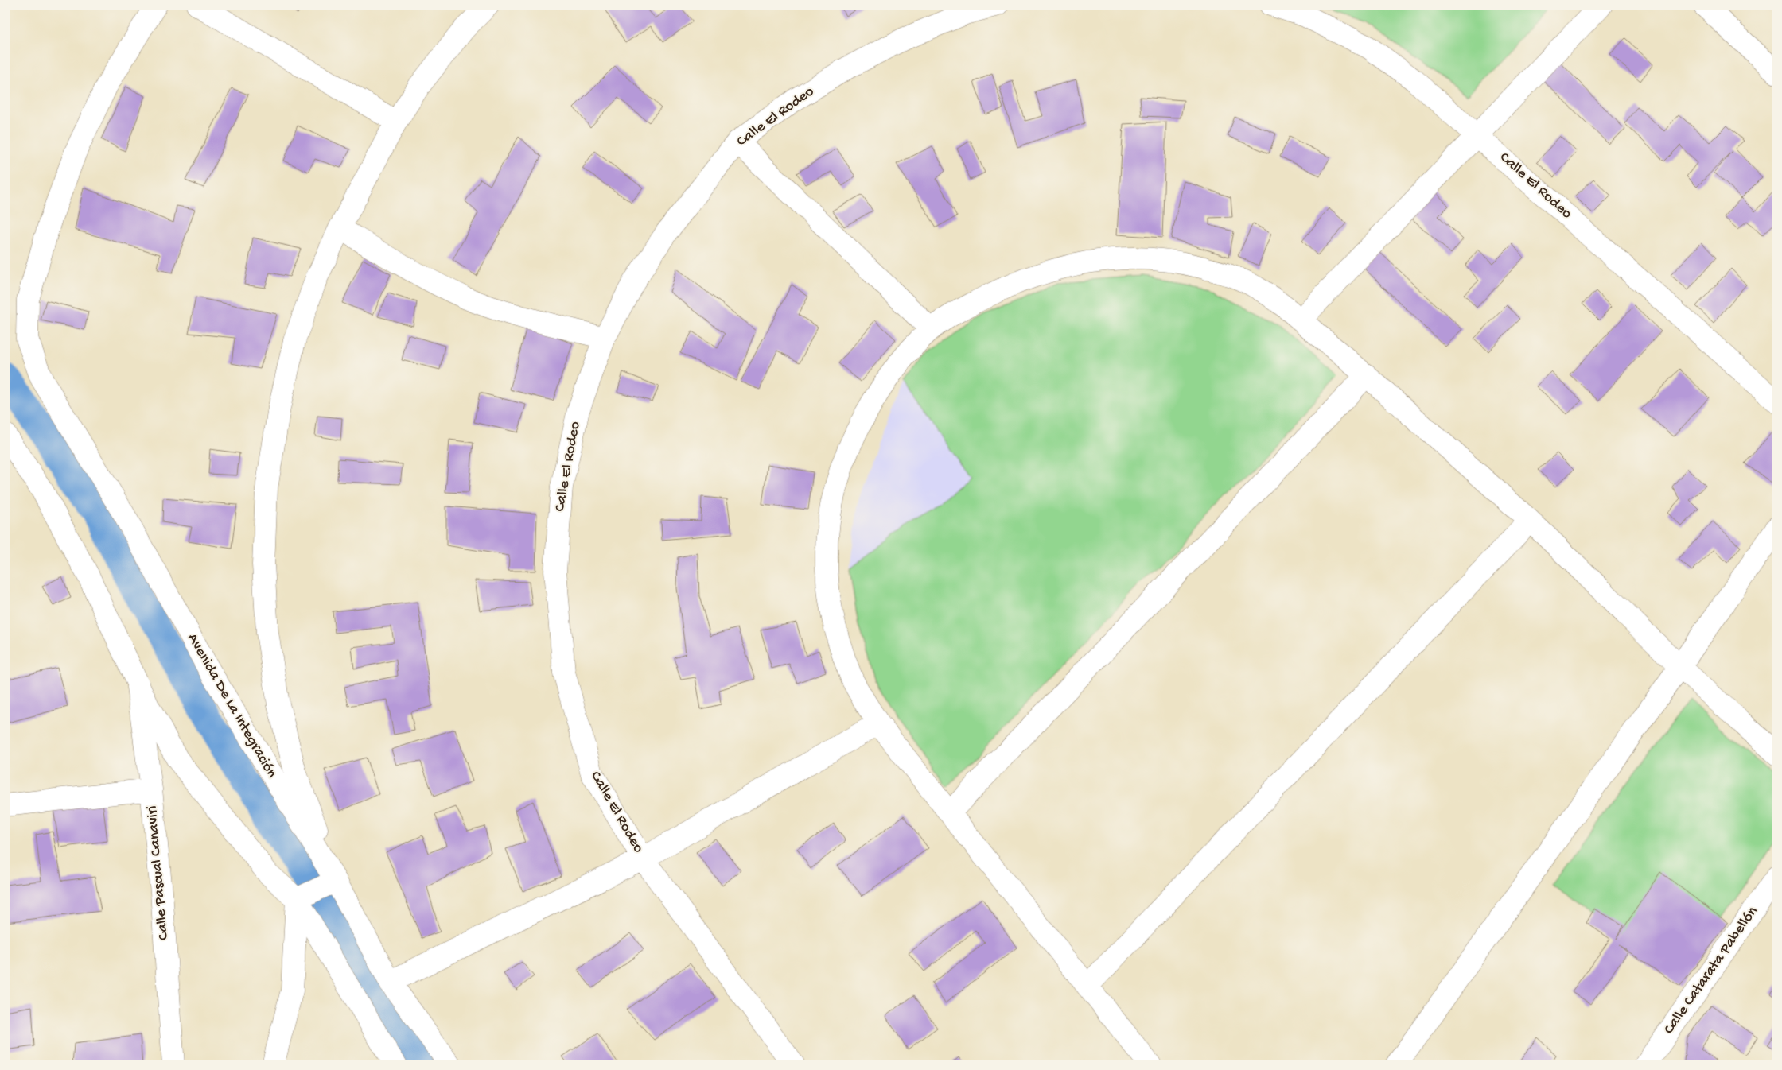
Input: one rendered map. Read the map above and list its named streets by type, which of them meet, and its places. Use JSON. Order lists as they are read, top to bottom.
{
  "streets": {
    "street": [
      "Calle El Rodeo",
      "Avenida De La Integración",
      "Calle Pascual Canaviri",
      "Calle Catarata Pabellón"
    ]
  }
}
